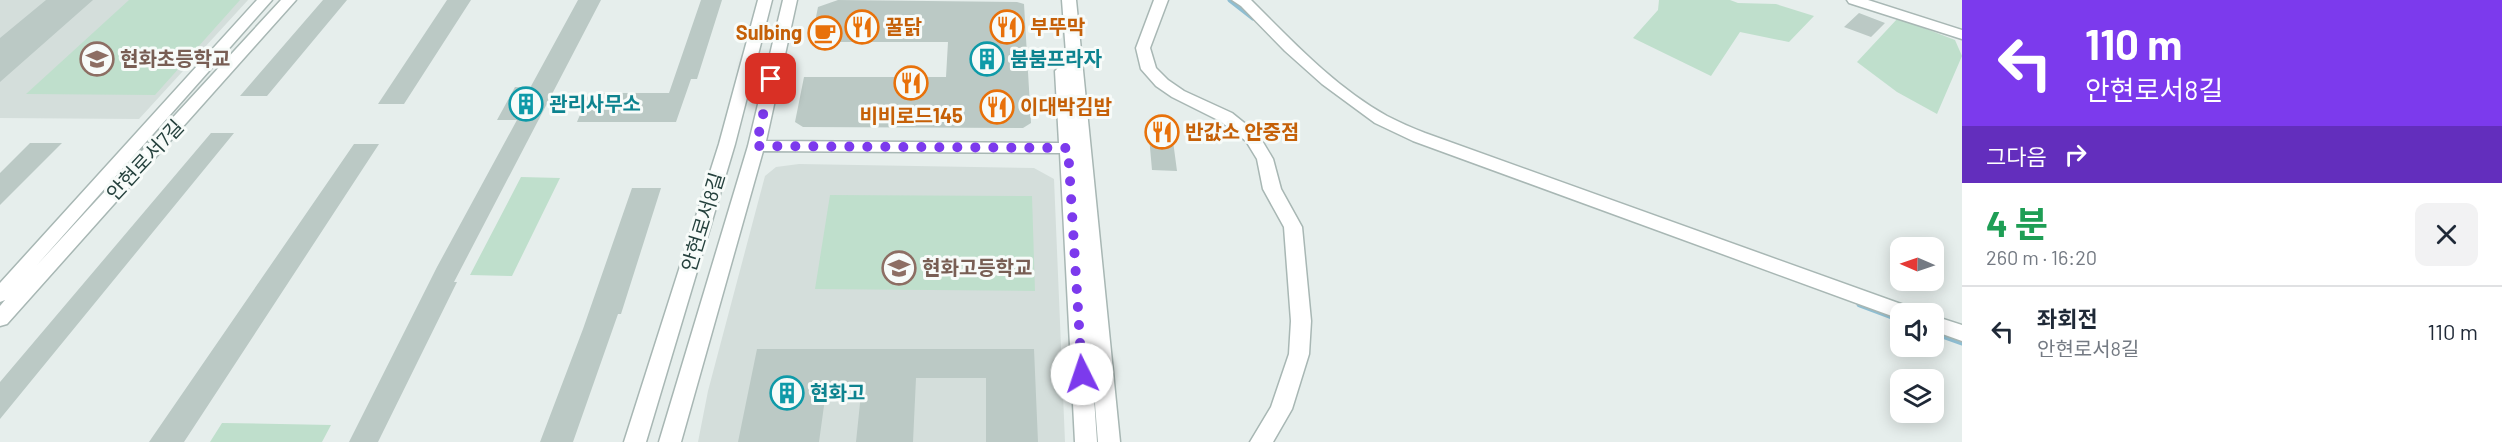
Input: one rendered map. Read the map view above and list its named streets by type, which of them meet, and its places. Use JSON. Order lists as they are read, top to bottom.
{
  "streets": {
    "street": ["안현로서7길", "안현로서8길"]
  },
  "places": {
    "restaurant": [
      "꿀닭",
      "부뚜막",
      "비비로드145",
      "이대박김밥",
      "반값소 안중점"
    ],
    "cafe": ["Sulbing"],
    "school or university": ["현화초등학교", "현화고등학교"],
    "building": ["붐붐프라자", "관리사무소", "현화고"]
  },
  "north": "left",
  "page": {
    "turn": ["110 m", "안현로서8길"],
    "then": "그다음",
    "heading": ["4 분", "260 m · 16:20"],
    "list": [
      {
        "name": "좌회전",
        "note": "안현로서8길",
        "value": "110 m"
      }
    ]
  }
}
